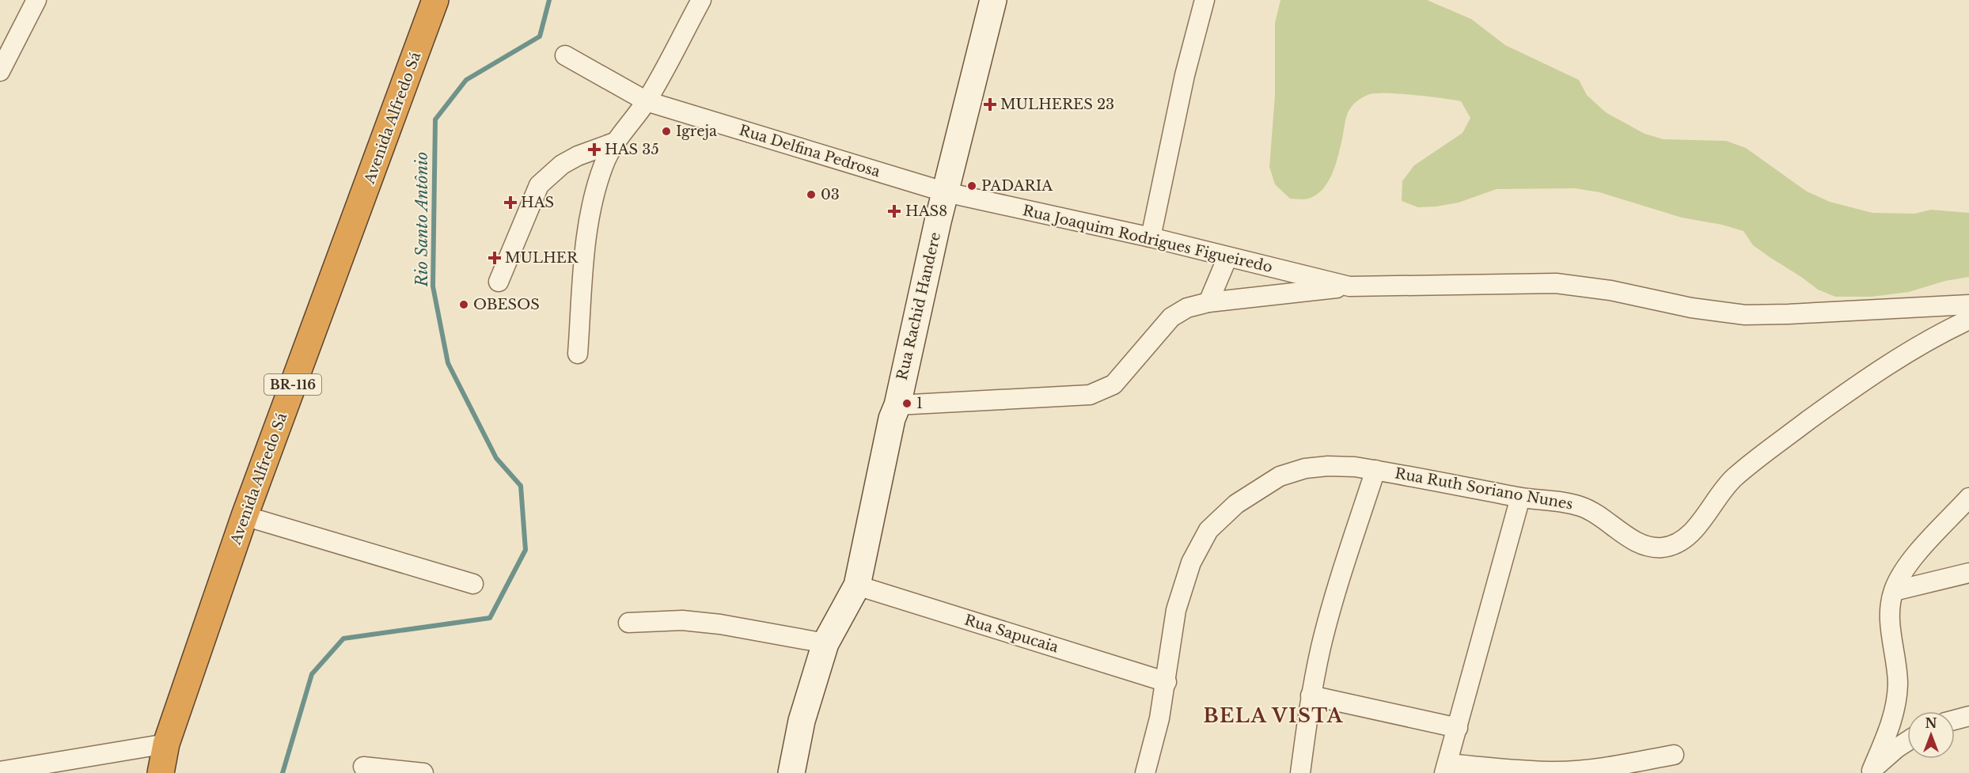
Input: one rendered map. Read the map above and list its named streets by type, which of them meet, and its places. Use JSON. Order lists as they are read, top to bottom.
{
  "streets": {
    "highway": ["Avenida Alfredo Sá", "BR-116"],
    "street": [
      "Rua Delfina Pedrosa",
      "Rua Joaquim Rodrigues Figueiredo",
      "Rua Rachid Handere",
      "Rua Ruth Soriano Nunes",
      "Rua Sapucaia"
    ]
  },
  "crossings": [
    ["Rua Delfina Pedrosa", "Rua Joaquim Rodrigues Figueiredo"],
    ["Rua Delfina Pedrosa", "Rua Rachid Handere"],
    ["Rua Joaquim Rodrigues Figueiredo", "Rua Rachid Handere"],
    ["Rua Rachid Handere", "Rua Sapucaia"],
    ["Rua Ruth Soriano Nunes", "Rua Sapucaia"]
  ],
  "districts": ["BELA VISTA"],
  "water": ["Rio Santo Antônio"],
  "places": {
    "health": [
      "MULHERES 23",
      "HAS 35",
      "HAS",
      "HAS8",
      "MULHER"
    ],
    "other": [
      "Igreja",
      "PADARIA",
      "03",
      "OBESOS",
      "1"
    ]
  },
  "north": "top"
}
